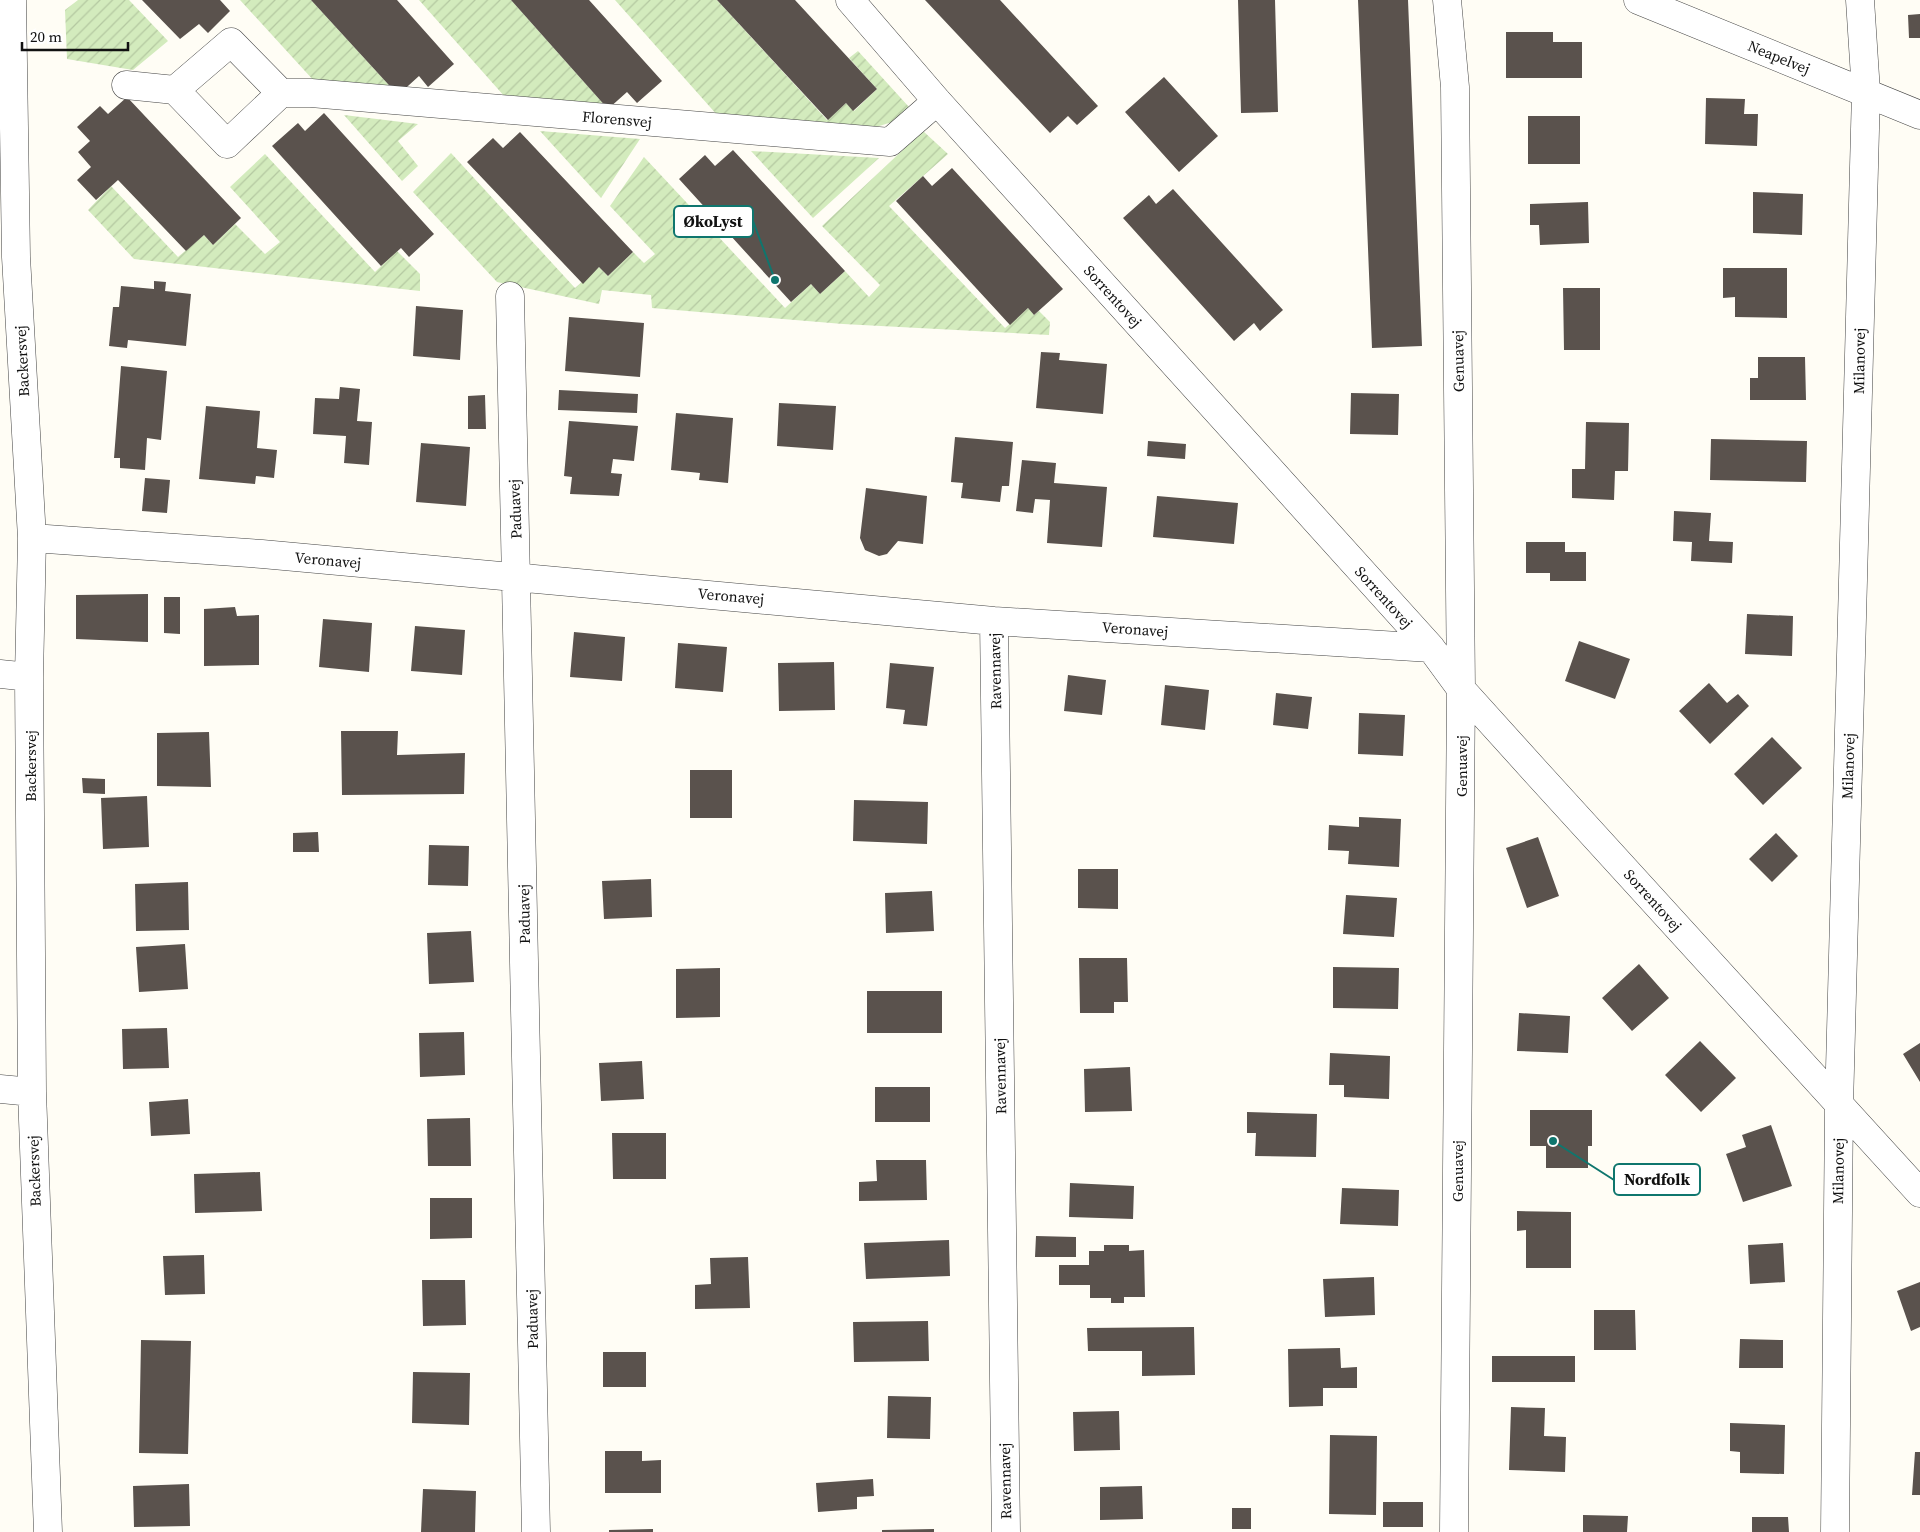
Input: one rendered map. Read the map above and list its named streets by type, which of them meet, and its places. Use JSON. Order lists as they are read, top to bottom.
{
  "streets": {
    "street": [
      "Neapelvej",
      "Florensvej",
      "Sorrentovej",
      "Backersvej",
      "Genuavej",
      "Milanovej",
      "Paduavej",
      "Veronavej",
      "Ravennavej"
    ]
  },
  "crossings": [
    ["Neapelvej", "Milanovej"],
    ["Florensvej", "Sorrentovej"],
    ["Sorrentovej", "Genuavej"],
    ["Sorrentovej", "Milanovej"],
    ["Sorrentovej", "Veronavej"],
    ["Backersvej", "Veronavej"],
    ["Paduavej", "Veronavej"],
    ["Veronavej", "Ravennavej"]
  ],
  "places": ["ØkoLyst", "Nordfolk"],
  "scale_bar": "20 m"
}
